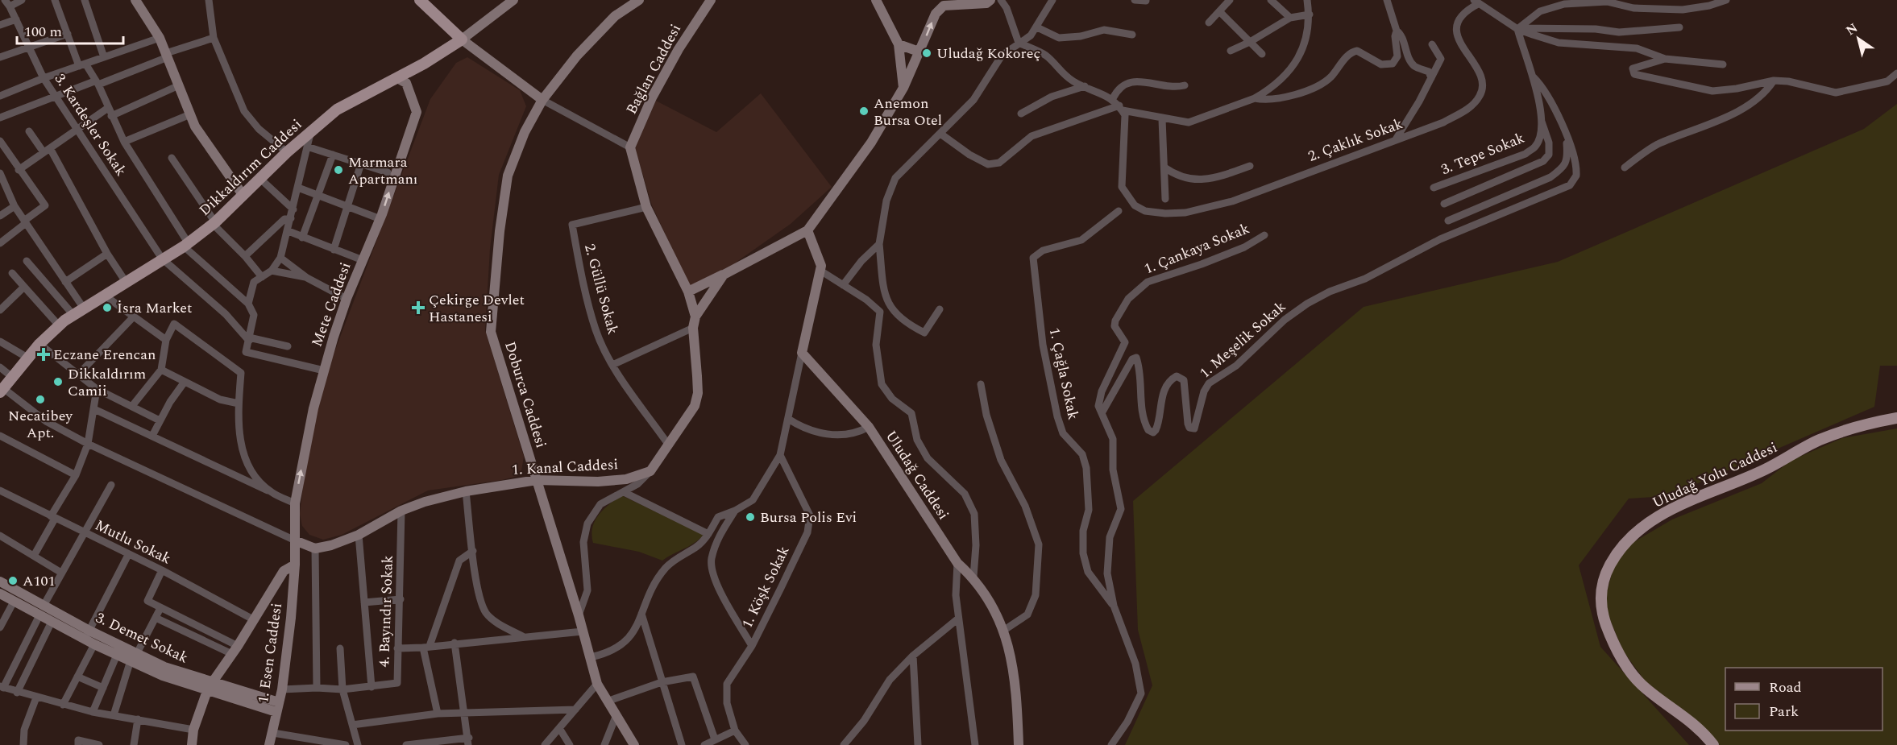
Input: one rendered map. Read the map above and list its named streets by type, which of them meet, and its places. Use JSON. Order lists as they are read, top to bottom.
{
  "streets": {
    "main road": [
      "Bağlan Caddesi",
      "Dikkaldırım Caddesi",
      "Mete Caddesi",
      "Doburca Caddesi",
      "1. Kanal Caddesi",
      "Uludağ Caddesi",
      "Uludağ Yolu Caddesi",
      "3. Demet Sokak",
      "1. Esen Caddesi"
    ],
    "street": [
      "3. Kardeşler Sokak",
      "2. Çaklık Sokak",
      "3. Tepe Sokak",
      "1. Çankaya Sokak",
      "2. Güllü Sokak",
      "1. Meşelik Sokak",
      "1. Çağla Sokak",
      "Mutlu Sokak",
      "1. Köşk Sokak",
      "4. Bayındır Sokak"
    ]
  },
  "crossings": [
    ["3. Kardeşler Sokak", "Dikkaldırım Caddesi"],
    ["Dikkaldırım Caddesi", "Mete Caddesi"],
    ["1. Çankaya Sokak", "1. Meşelik Sokak"],
    ["1. Çankaya Sokak", "1. Çağla Sokak"],
    ["Mete Caddesi", "1. Kanal Caddesi"],
    ["Doburca Caddesi", "1. Kanal Caddesi"],
    ["1. Kanal Caddesi", "4. Bayındır Sokak"],
    ["4. Bayındır Sokak", "1. Esen Caddesi"],
    ["3. Demet Sokak", "1. Esen Caddesi"]
  ],
  "one_way": ["Mete Caddesi"],
  "places": {
    "other": [
      "Uludağ Kokoreç",
      "Anemon Bursa Otel",
      "Marmara Apartmanı",
      "İsra Market",
      "Dikkaldırım Camii",
      "Necatibey Apt.",
      "Bursa Polis Evi",
      "A101"
    ],
    "health": ["Çekirge Devlet Hastanesi", "Eczane Erencan"]
  },
  "legend": ["Road", "Park"],
  "scale_bar": "100 m",
  "north": "top left"
}
